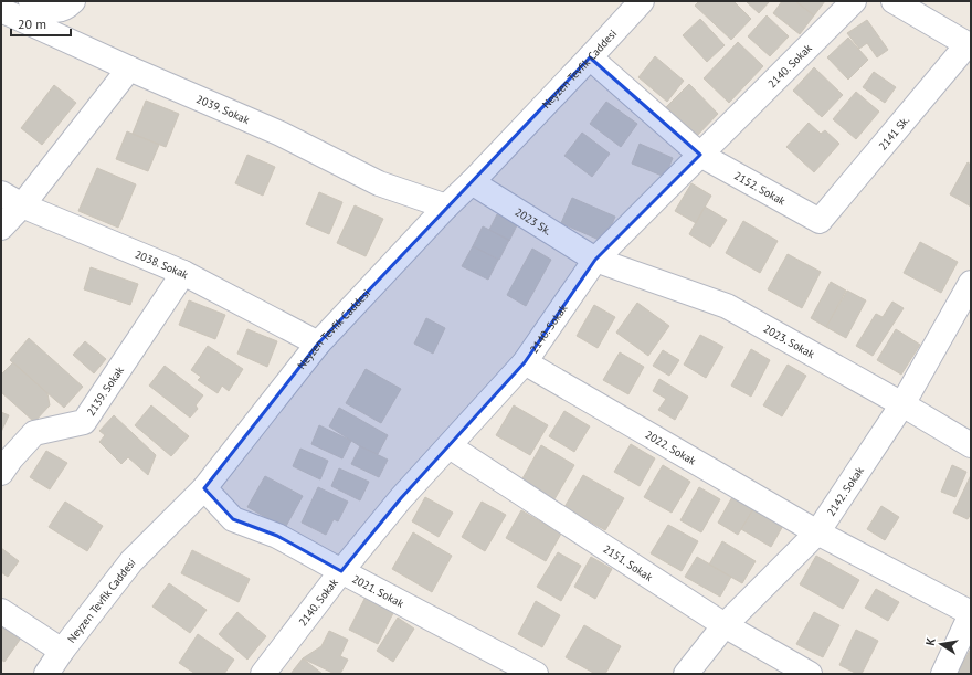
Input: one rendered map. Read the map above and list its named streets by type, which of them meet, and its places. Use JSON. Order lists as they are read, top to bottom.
{
  "streets": {
    "street": [
      "2140. Sokak",
      "Neyzen Tevfik Caddesi",
      "2039. Sokak",
      "2141 Sk.",
      "2152. Sokak",
      "2023 Sk.",
      "2038. Sokak",
      "2023. Sokak",
      "2139. Sokak",
      "2022. Sokak",
      "2142. Sokak",
      "2151. Sokak",
      "2021. Sokak"
    ]
  },
  "crossings": [
    ["2140. Sokak", "2152. Sokak"],
    ["2140. Sokak", "2023 Sk."],
    ["2140. Sokak", "2023. Sokak"],
    ["2140. Sokak", "2022. Sokak"],
    ["2140. Sokak", "2151. Sokak"],
    ["2140. Sokak", "2021. Sokak"],
    ["Neyzen Tevfik Caddesi", "2039. Sokak"],
    ["Neyzen Tevfik Caddesi", "2152. Sokak"],
    ["Neyzen Tevfik Caddesi", "2023 Sk."],
    ["Neyzen Tevfik Caddesi", "2038. Sokak"],
    ["Neyzen Tevfik Caddesi", "2021. Sokak"],
    ["2141 Sk.", "2152. Sokak"],
    ["2023 Sk.", "2023. Sokak"],
    ["2038. Sokak", "2139. Sokak"],
    ["2023. Sokak", "2142. Sokak"],
    ["2022. Sokak", "2142. Sokak"],
    ["2142. Sokak", "2151. Sokak"]
  ],
  "scale_bar": "20 m",
  "north": "left"
}
